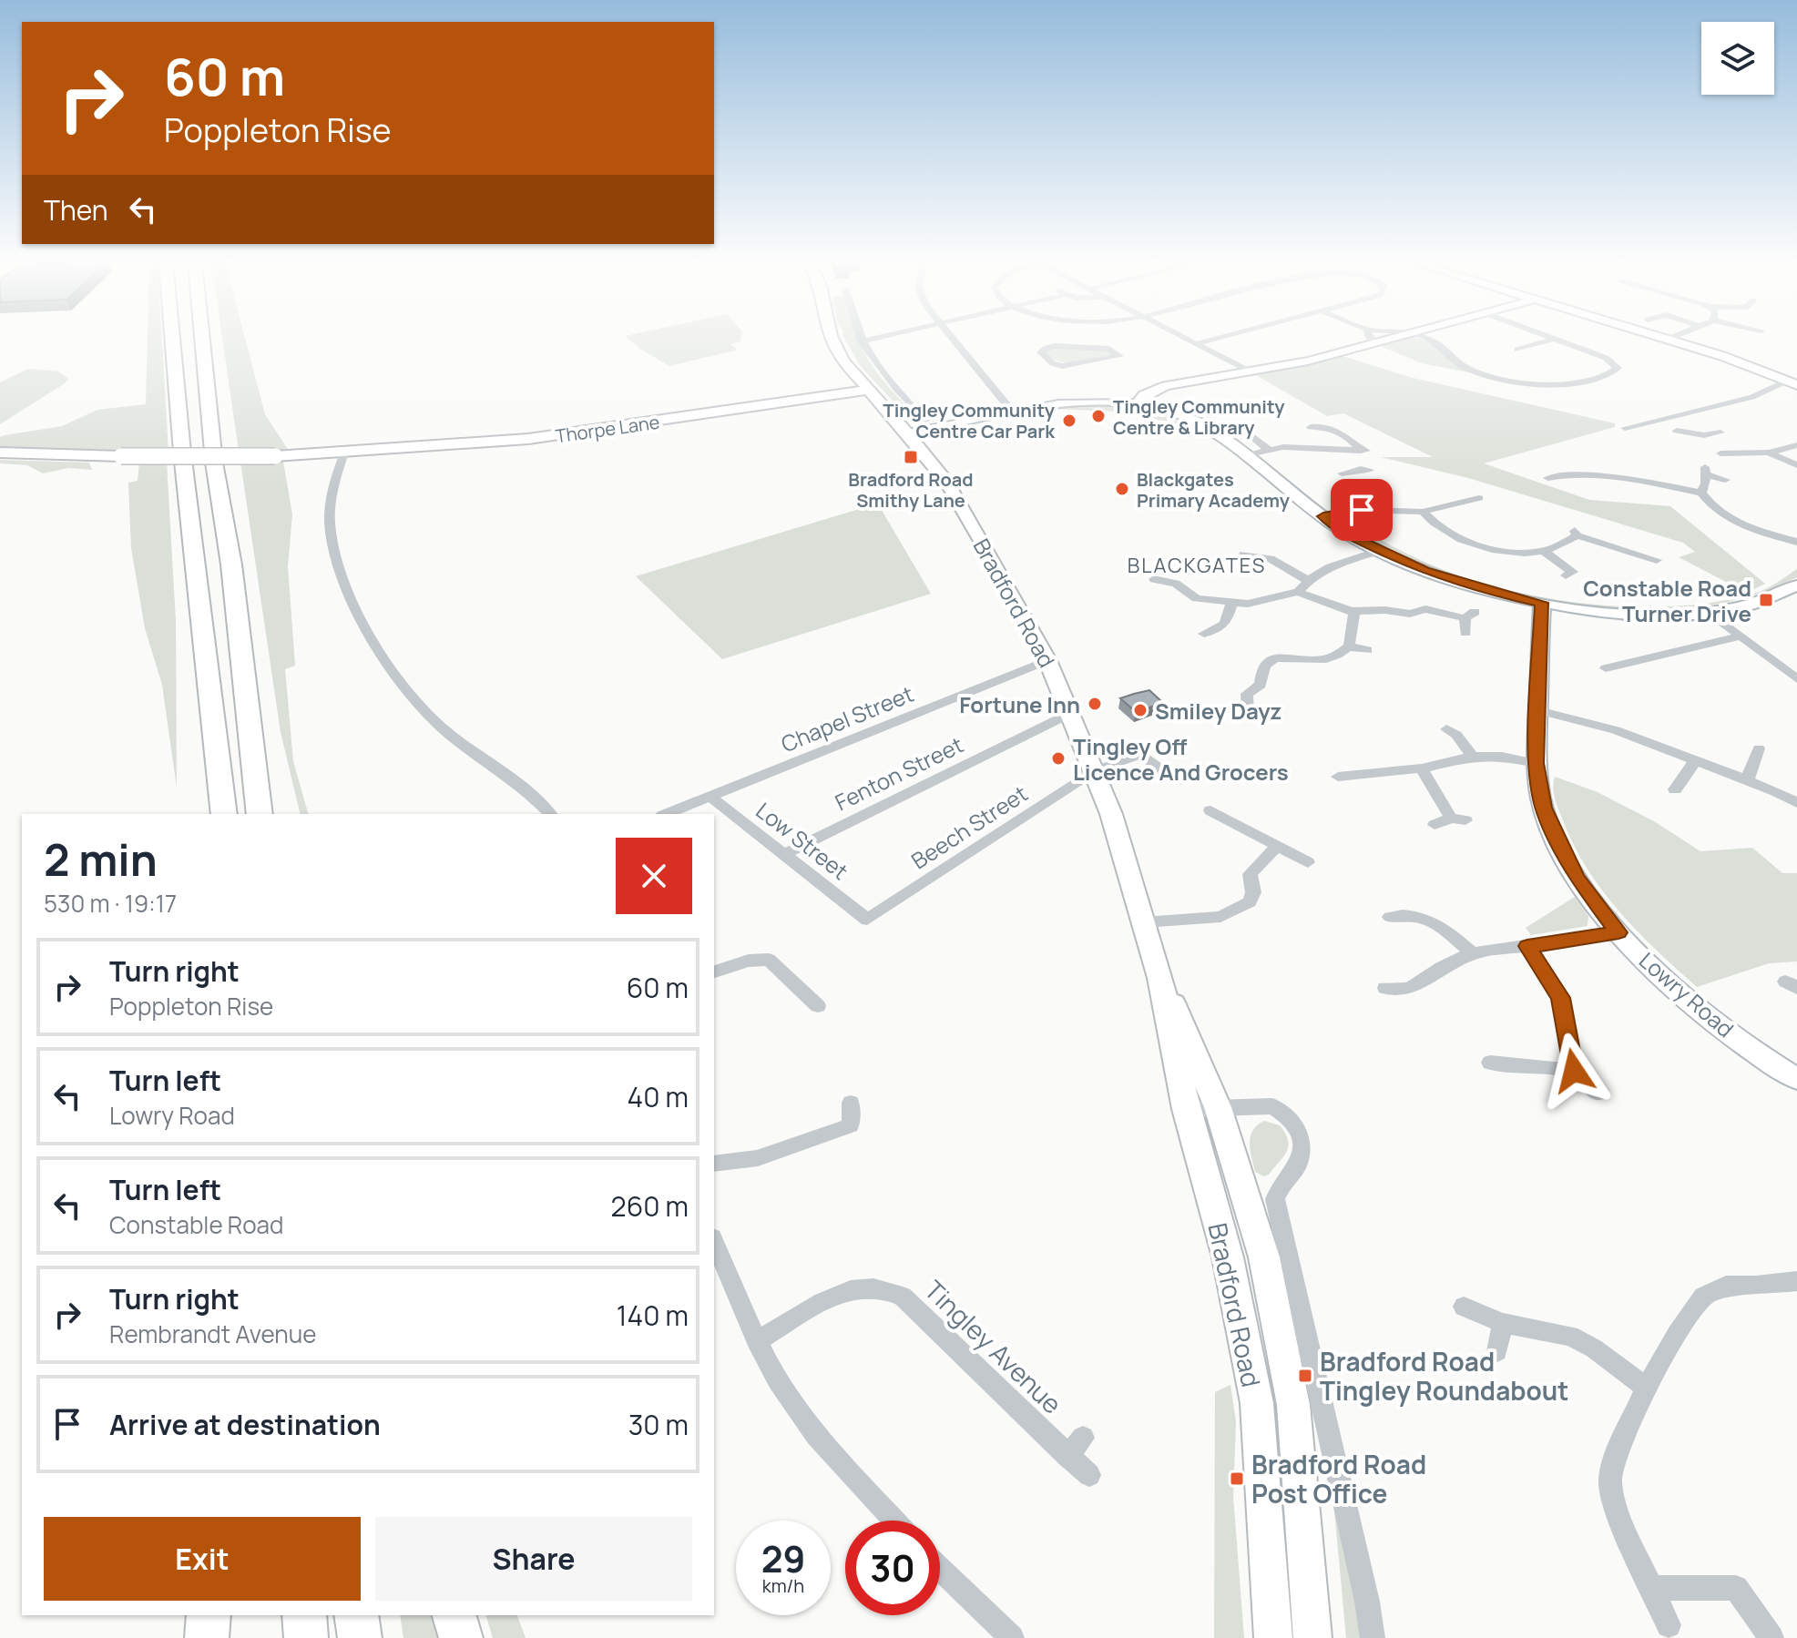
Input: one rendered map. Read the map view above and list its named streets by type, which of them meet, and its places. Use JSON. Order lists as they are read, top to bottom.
{
  "streets": {
    "main road": ["Thorpe Lane", "Bradford Road"],
    "street": [
      "Chapel Street",
      "Fenton Street",
      "Beech Street",
      "Low Street",
      "Lowry Road",
      "Tingley Avenue"
    ]
  },
  "crossings": [
    ["Thorpe Lane", "Bradford Road"],
    ["Bradford Road", "Chapel Street"],
    ["Bradford Road", "Fenton Street"],
    ["Bradford Road", "Beech Street"],
    ["Chapel Street", "Low Street"],
    ["Fenton Street", "Low Street"],
    ["Beech Street", "Low Street"]
  ],
  "districts": ["BLACKGATES"],
  "places": {
    "other": [
      "Tingley Community Centre & Library",
      "Tingley Community Centre Car Park",
      "Blackgates Primary Academy",
      "Fortune Inn",
      "Smiley Dayz",
      "Tingley Off Licence And Grocers"
    ],
    "transit": [
      "Bradford Road Smithy Lane",
      "Constable Road Turner Drive",
      "Bradford Road Tingley Roundabout",
      "Bradford Road Post Office"
    ]
  },
  "page": {
    "turn": ["60 m", "Poppleton Rise"],
    "then": "Then",
    "heading": ["2 min", "530 m · 19:17"],
    "list": [
      {
        "name": "Turn right",
        "note": "Poppleton Rise",
        "value": "60 m"
      },
      {
        "name": "Turn left",
        "note": "Lowry Road",
        "value": "40 m"
      },
      {
        "name": "Turn left",
        "note": "Constable Road",
        "value": "260 m"
      },
      {
        "name": "Turn right",
        "note": "Rembrandt Avenue",
        "value": "140 m"
      },
      {
        "name": "Arrive at destination",
        "value": "30 m"
      }
    ],
    "buttons": ["Exit", "Share"],
    "speed": "29 km/h",
    "limit": "30"
  }
}
